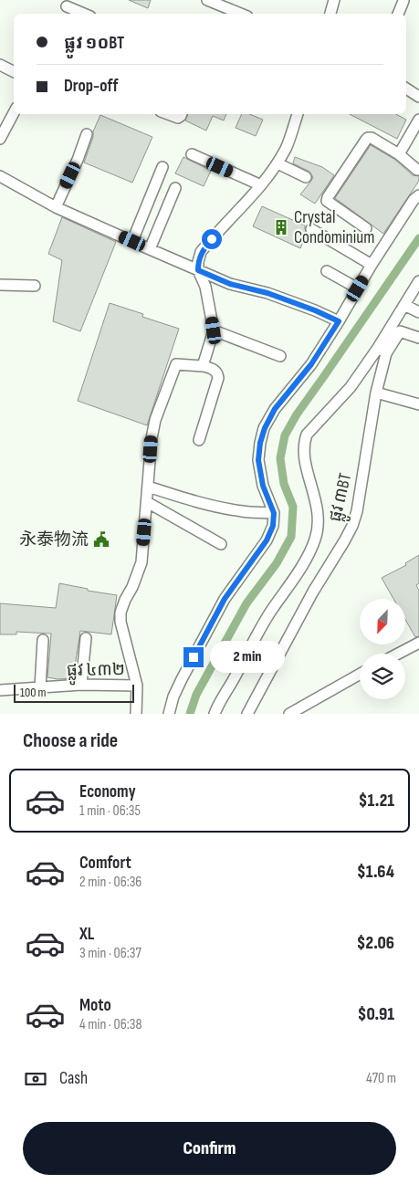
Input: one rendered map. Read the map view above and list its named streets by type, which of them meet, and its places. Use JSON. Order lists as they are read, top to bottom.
{
  "streets": {
    "street": ["ផ្លូវ ៣BT", "ផ្លូវ ៤៣២"]
  },
  "places": {
    "building": ["Crystal Condominium"],
    "public building": ["永泰物流"]
  },
  "scale_bar": "100 m",
  "north": "bottom left",
  "page": {
    "banner": ["ផ្លូវ ១០BT", "Drop-off"],
    "bubble": "2 min",
    "scale": "100 m",
    "heading": "Choose a ride",
    "list": [
      {
        "name": "Economy",
        "note": "1 min · 06:35",
        "value": "$1.21"
      },
      {
        "name": "Comfort",
        "note": "2 min · 06:36",
        "value": "$1.64"
      },
      {
        "name": "XL",
        "note": "3 min · 06:37",
        "value": "$2.06"
      },
      {
        "name": "Moto",
        "note": "4 min · 06:38",
        "value": "$0.91"
      }
    ],
    "pay": ["Cash", "470 m"],
    "buttons": "Confirm"
  }
}
